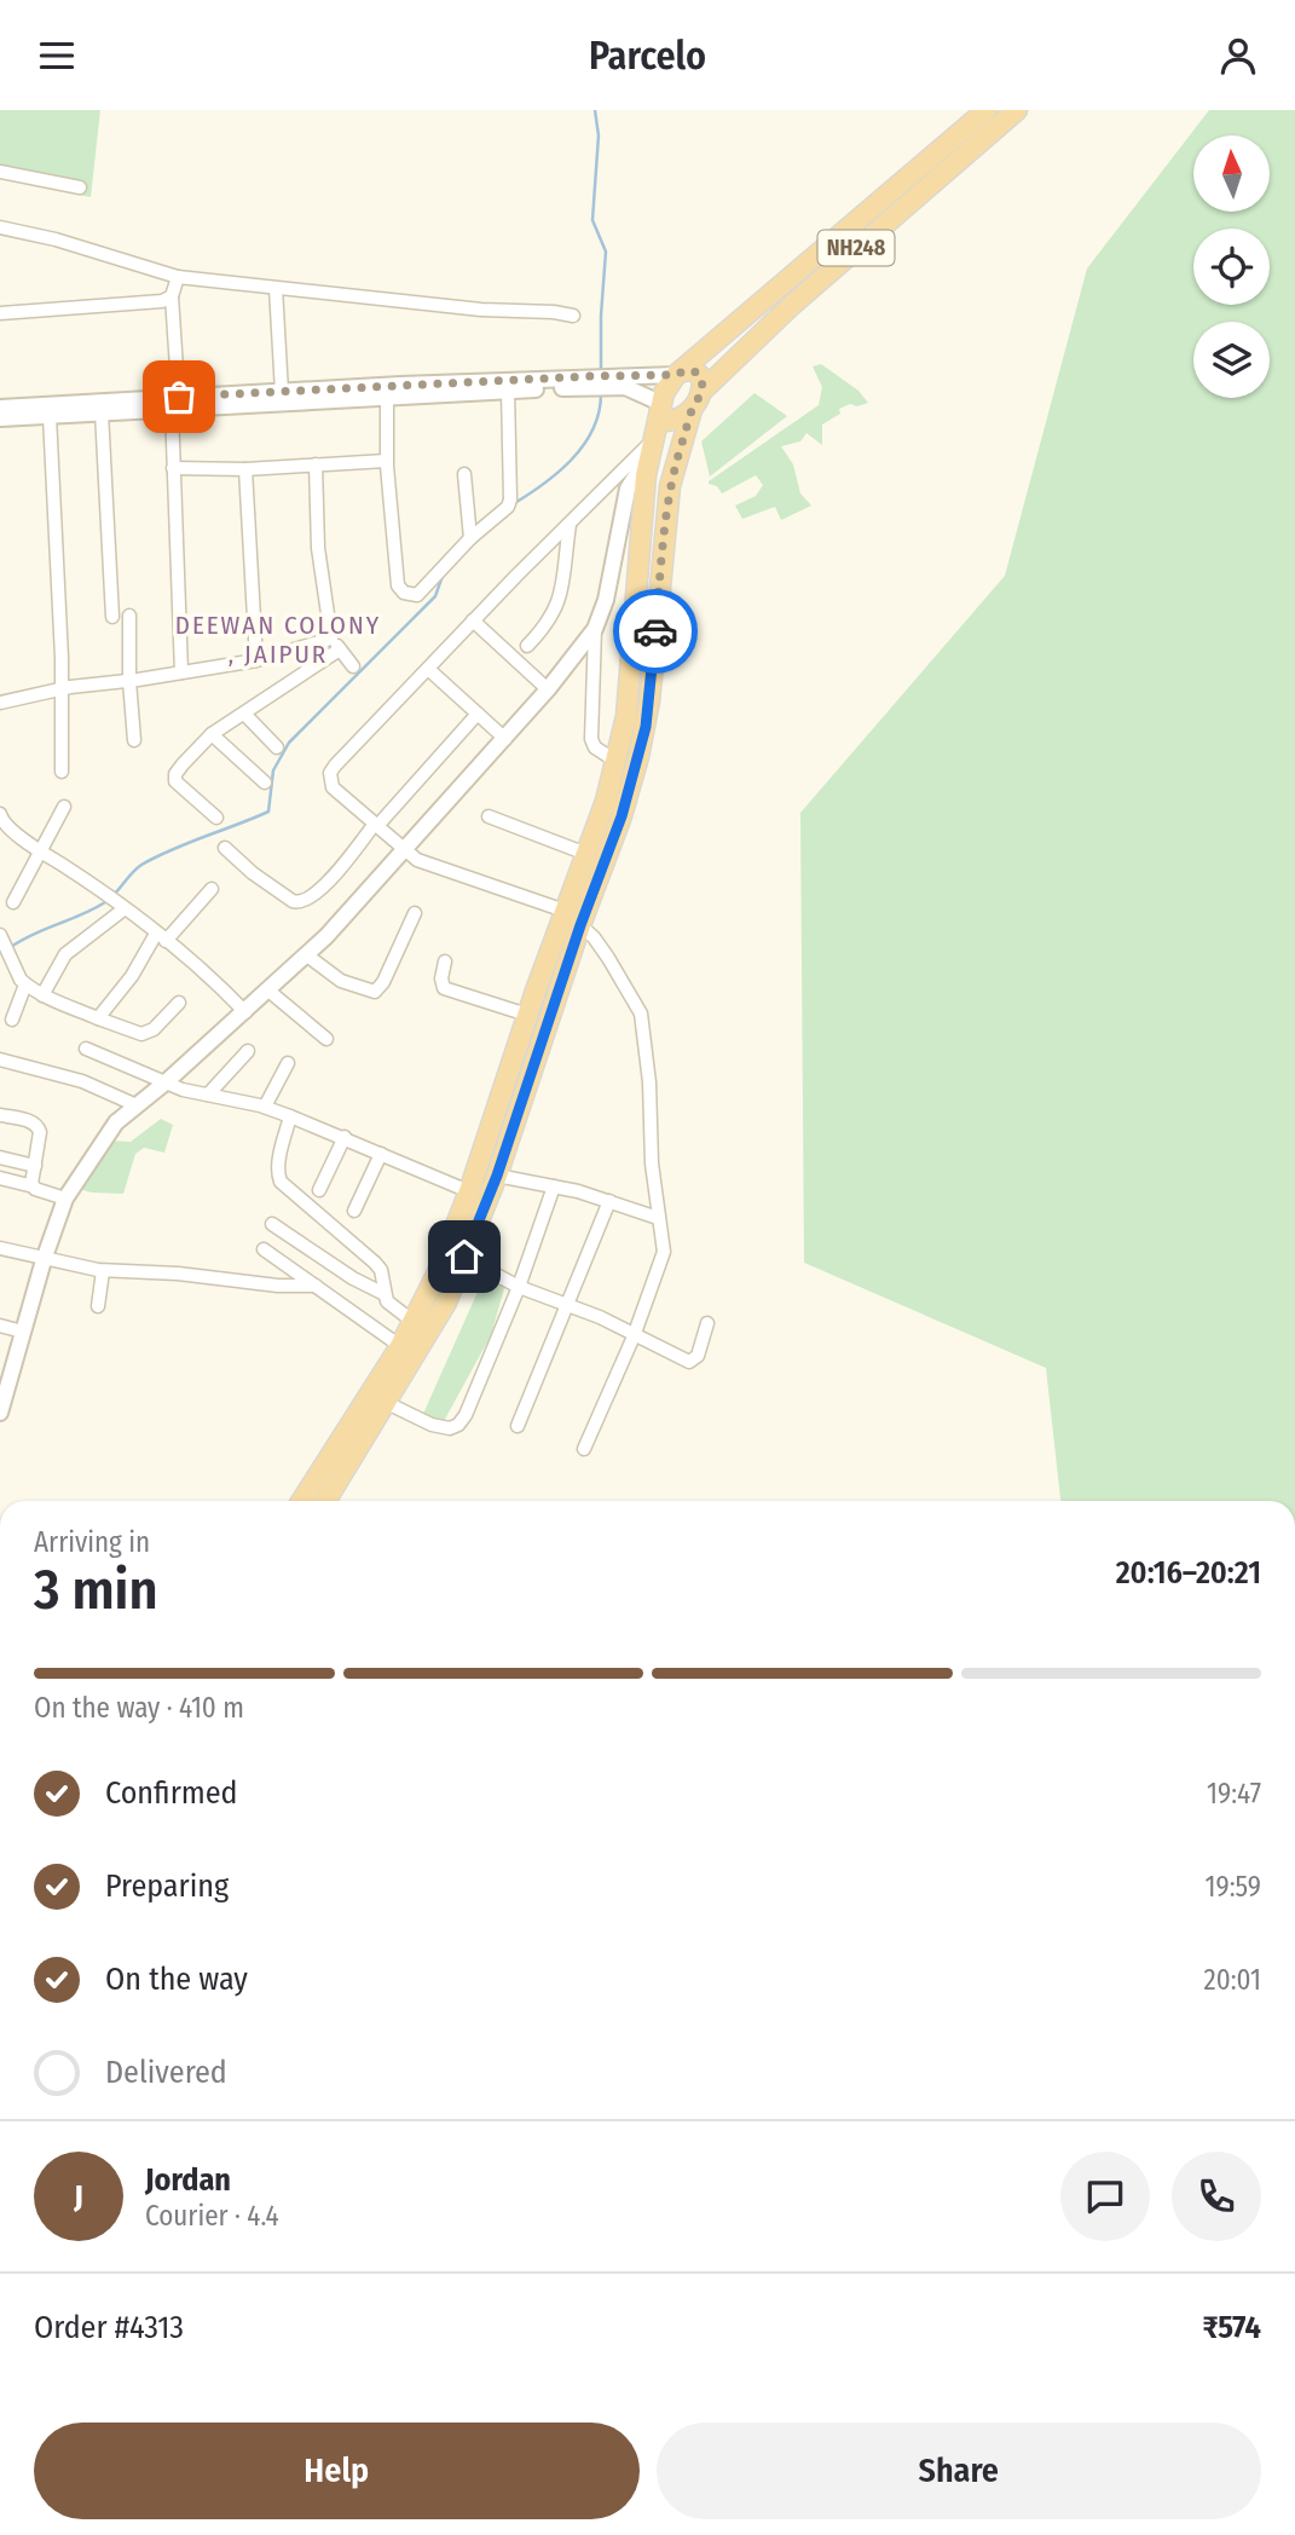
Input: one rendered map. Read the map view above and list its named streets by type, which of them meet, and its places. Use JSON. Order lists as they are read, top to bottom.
{
  "streets": {
    "highway": ["NH248"]
  },
  "districts": ["DEEWAN COLONY , JAIPUR"],
  "north": "top",
  "page": {
    "header": "Parcelo",
    "heading": ["3 min", "Arriving in", "20:16–20:21"],
    "panel": [
      "Jordan",
      "Courier · 4.4",
      "Order #4313",
      "₹574"
    ],
    "bar": "On the way · 410 m",
    "list": [
      ["Confirmed", "19:47"],
      ["Preparing", "19:59"],
      ["On the way", "20:01"],
      "Delivered"
    ],
    "round": "J",
    "buttons": ["Help", "Share"]
  }
}
